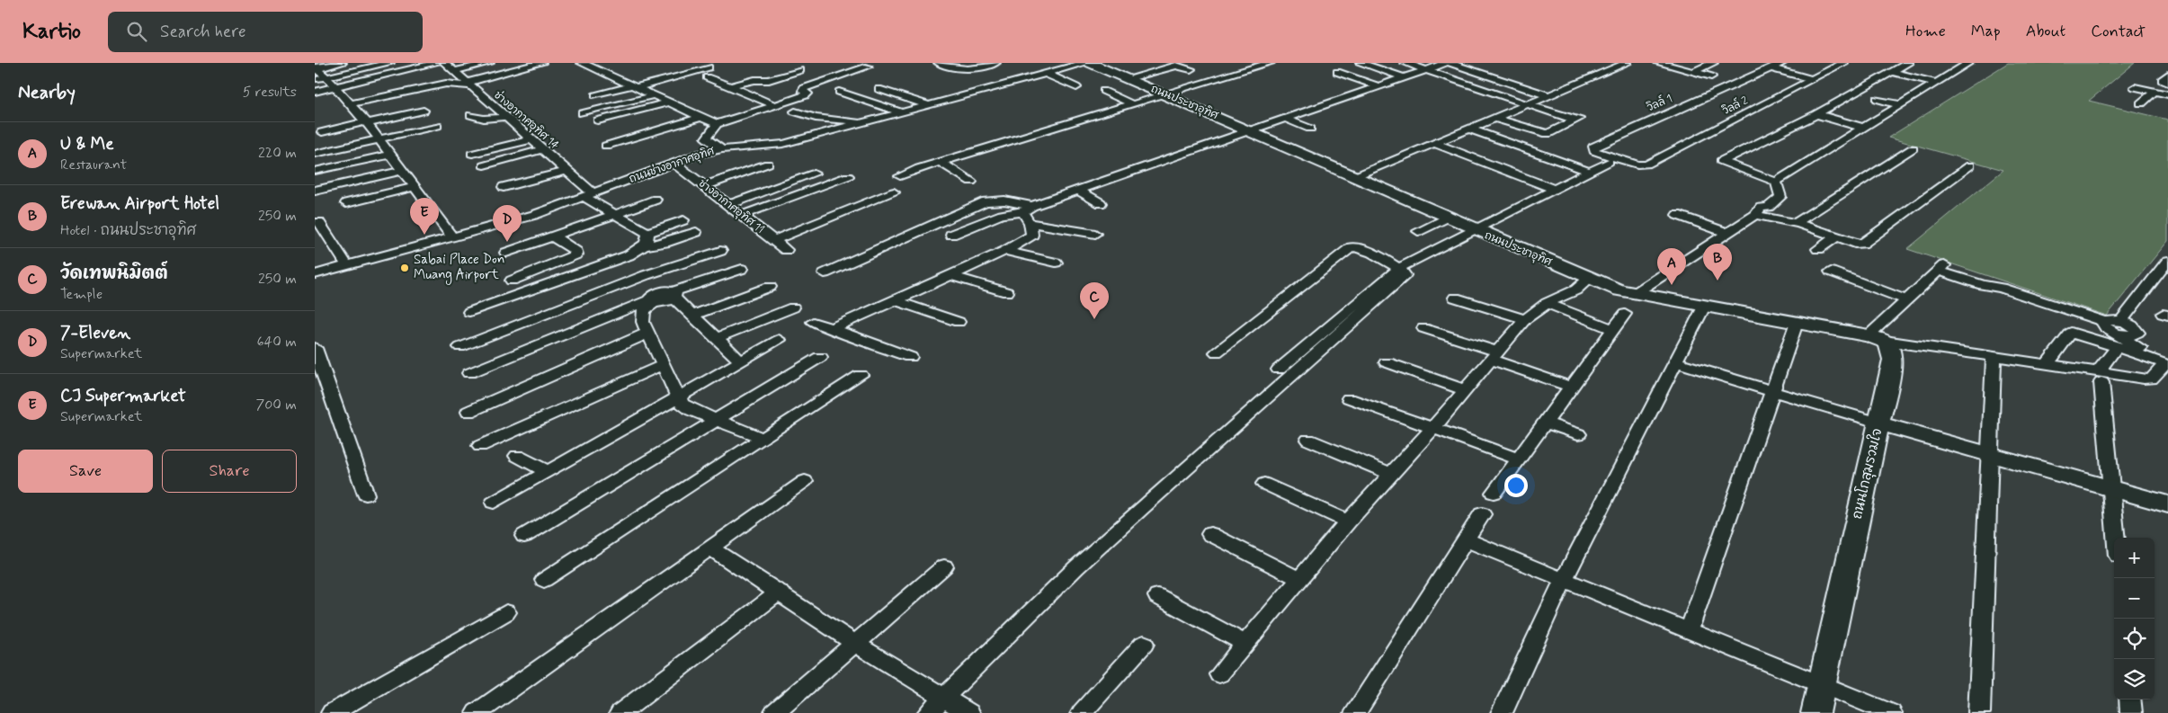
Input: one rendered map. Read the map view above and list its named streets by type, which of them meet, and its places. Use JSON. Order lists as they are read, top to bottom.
{
  "streets": {
    "street": [
      "ถนนประชาอุทิศ",
      "วิลล์ 1",
      "วิลล์ 2",
      "ช่างอากาศอุทิศ 14",
      "ถนนช่างอากาศอุทิศ",
      "ช่างอากาศอุทิศ 11",
      "ถนนโกสุมรวมใจ"
    ]
  },
  "crossings": [
    ["วิลล์ 1", "วิลล์ 2"],
    ["ช่างอากาศอุทิศ 14", "ถนนช่างอากาศอุทิศ"],
    ["ถนนช่างอากาศอุทิศ", "ช่างอากาศอุทิศ 11"]
  ],
  "places": ["Sabai Place Don Muang Airport"],
  "page": {
    "header": "Kartio",
    "search": "Search here",
    "nav": [
      "Home",
      "Map",
      "About",
      "Contact"
    ],
    "heading": ["Nearby", "5 results"],
    "list": [
      {
        "mark": "A",
        "name": "U & Me",
        "note": "Restaurant",
        "value": "220 m"
      },
      {
        "mark": "B",
        "name": "Erewan Airport Hotel",
        "note": "Hotel · ถนนประชาอุทิศ",
        "value": "250 m"
      },
      {
        "mark": "C",
        "name": "วัดเทพนิมิตต์",
        "note": "Temple",
        "value": "250 m"
      },
      {
        "mark": "D",
        "name": "7-Eleven",
        "note": "Supermarket",
        "value": "640 m"
      },
      {
        "mark": "E",
        "name": "CJ Supermarket",
        "note": "Supermarket",
        "value": "700 m"
      }
    ],
    "pins": [
      "E",
      "D",
      "B",
      "A",
      "C"
    ],
    "buttons": ["Save", "Share"],
    "map_buttons": ["+", "−"]
  }
}
